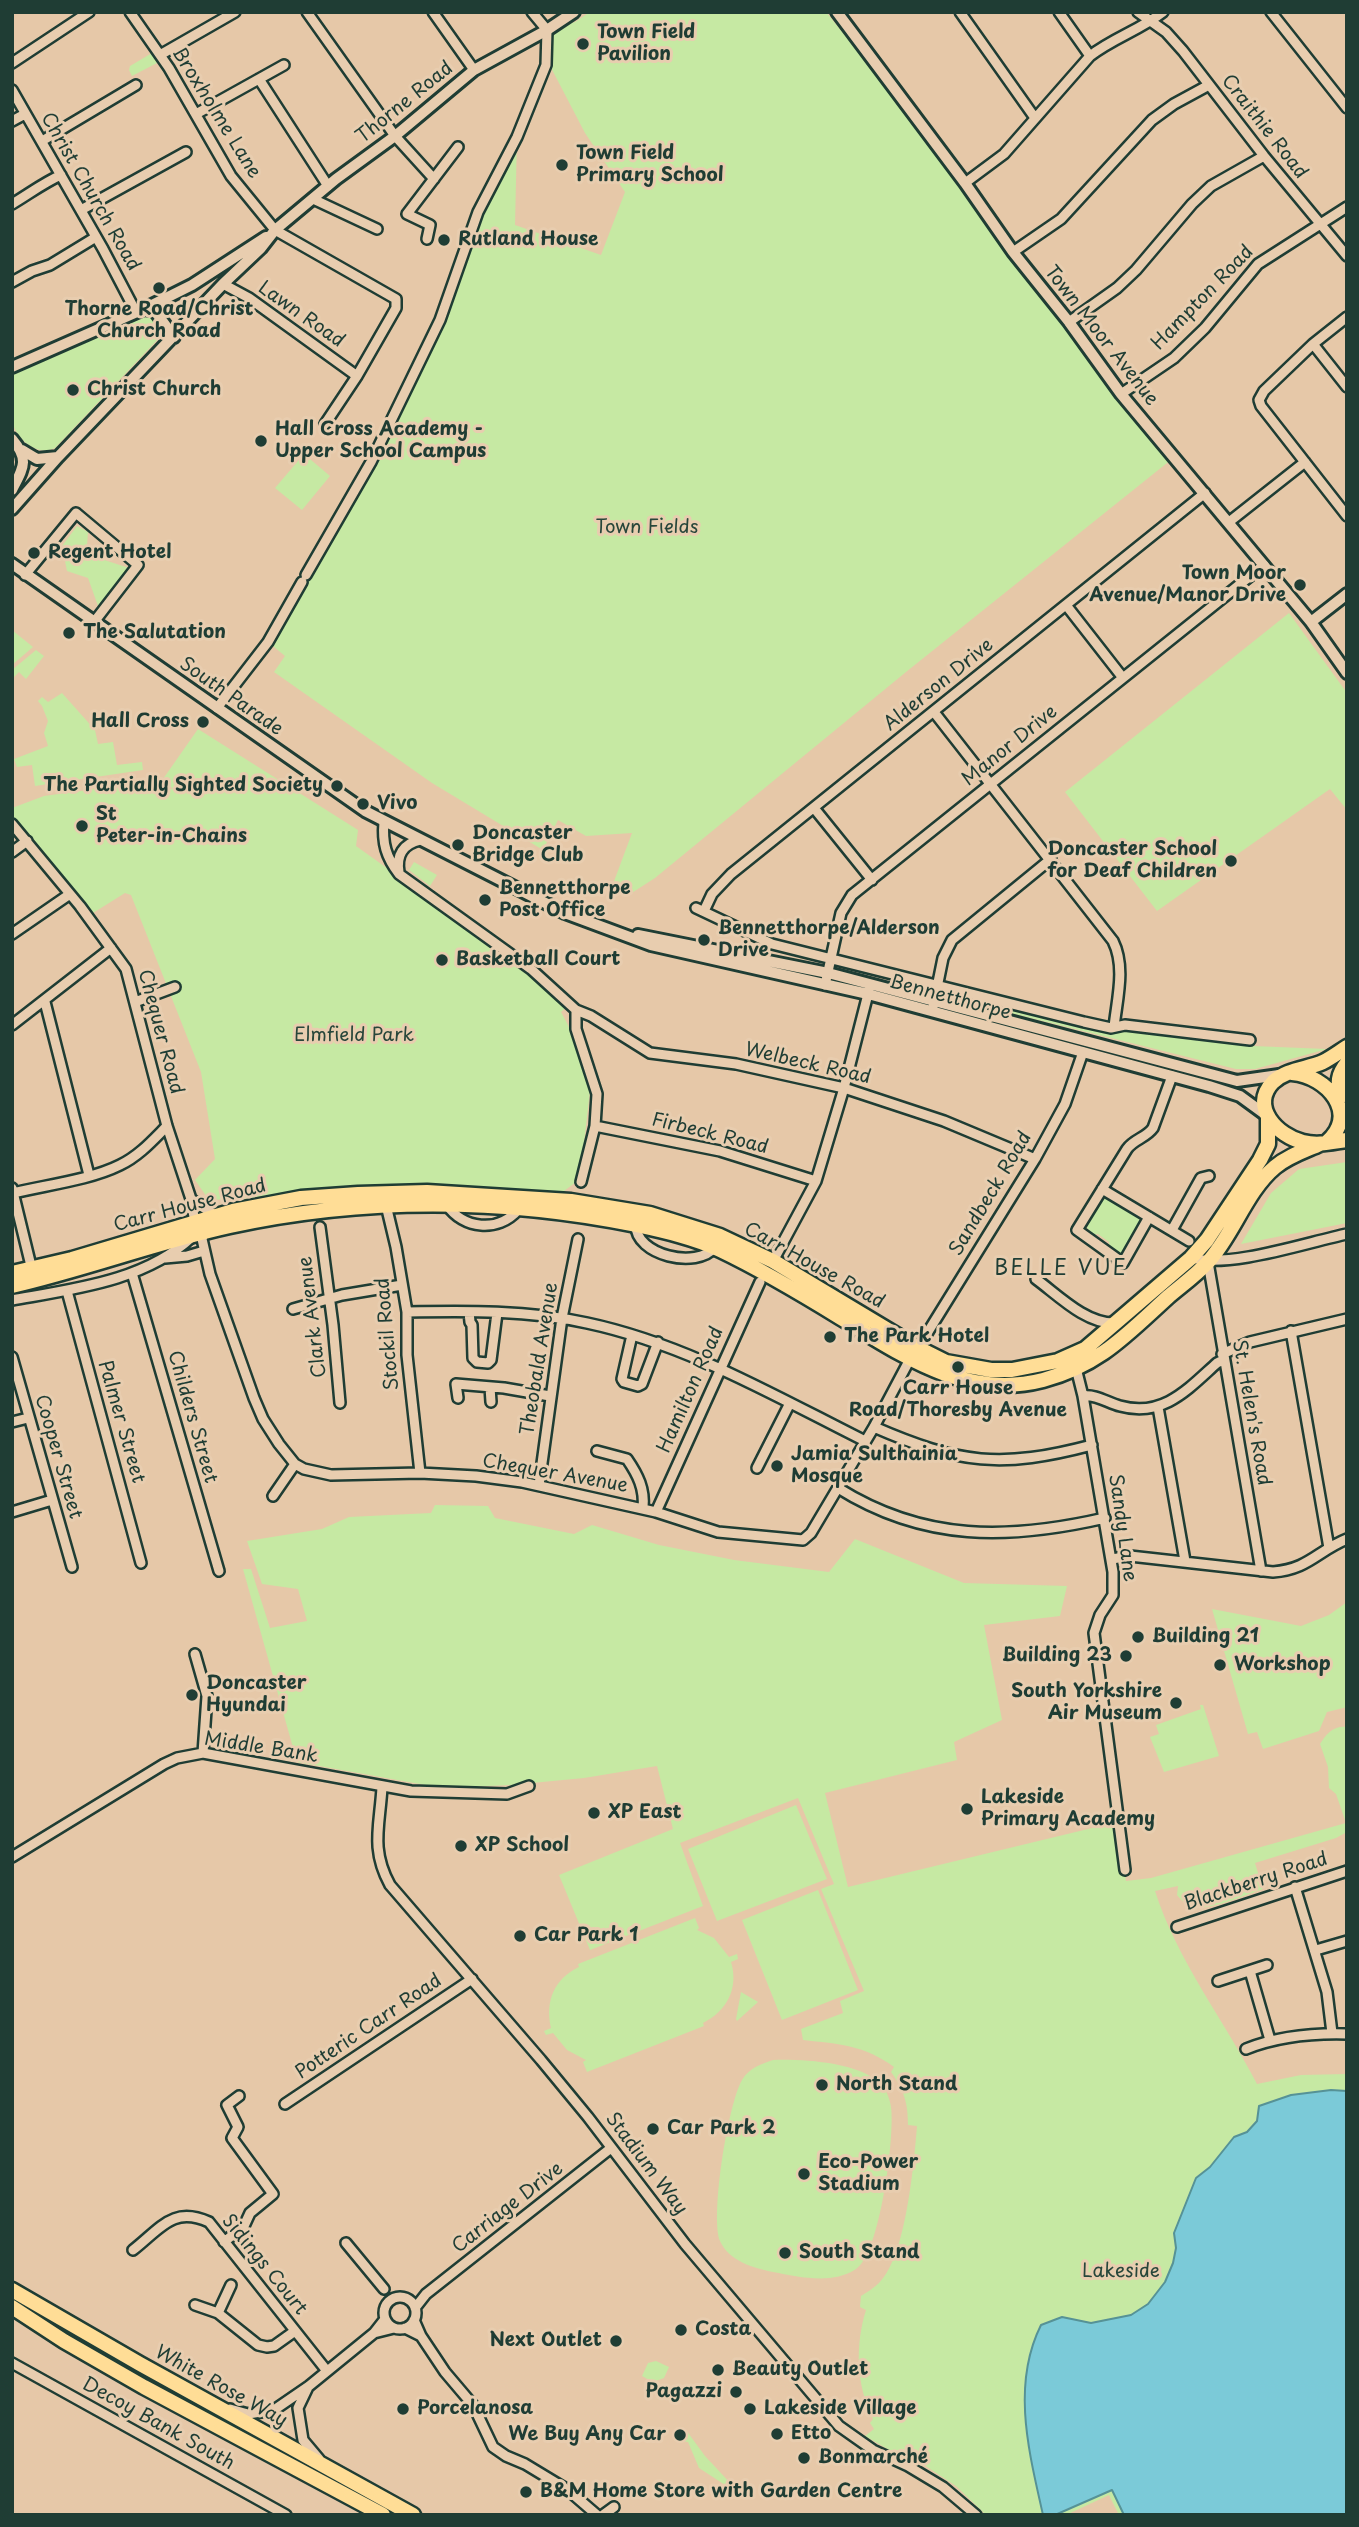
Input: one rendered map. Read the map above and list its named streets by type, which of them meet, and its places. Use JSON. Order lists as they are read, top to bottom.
{
  "streets": {
    "highway": ["Carr House Road", "White Rose Way"],
    "street": [
      "Thorne Road",
      "Broxholme Lane",
      "Craithie Road",
      "Christ Church Road",
      "Hampton Road",
      "Lawn Road",
      "Town Moor Avenue",
      "Alderson Drive",
      "South Parade",
      "Manor Drive",
      "Bennetthorpe",
      "Chequer Road",
      "Welbeck Road",
      "Firbeck Road",
      "Sandbeck Road",
      "Clark Avenue",
      "Stockil Road",
      "Theobald Avenue",
      "Hamilton Road",
      "St. Helen's Road",
      "Childers Street",
      "Palmer Street",
      "Cooper Street",
      "Chequer Avenue",
      "Sandy Lane",
      "Middle Bank",
      "Blackberry Road",
      "Potteric Carr Road",
      "Stadium Way",
      "Carriage Drive",
      "Sidings Court",
      "Decoy Bank South"
    ]
  },
  "crossings": [
    ["Thorne Road", "Broxholme Lane"],
    ["Thorne Road", "Christ Church Road"],
    ["Thorne Road", "Lawn Road"],
    ["Craithie Road", "Hampton Road"],
    ["Hampton Road", "Town Moor Avenue"],
    ["Town Moor Avenue", "Alderson Drive"],
    ["Town Moor Avenue", "Manor Drive"],
    ["Alderson Drive", "Bennetthorpe"],
    ["South Parade", "Bennetthorpe"],
    ["Manor Drive", "Bennetthorpe"],
    ["Bennetthorpe", "Sandbeck Road"],
    ["Bennetthorpe", "Carr House Road"],
    ["Chequer Road", "Carr House Road"],
    ["Welbeck Road", "Sandbeck Road"],
    ["Sandbeck Road", "Carr House Road"],
    ["Sandbeck Road", "Chequer Avenue"],
    ["Carr House Road", "Stockil Road"],
    ["Carr House Road", "St. Helen's Road"],
    ["Carr House Road", "Sandy Lane"],
    ["Stockil Road", "Chequer Avenue"],
    ["Theobald Avenue", "Chequer Avenue"],
    ["Hamilton Road", "Chequer Avenue"],
    ["Middle Bank", "Stadium Way"],
    ["Potteric Carr Road", "Stadium Way"],
    ["Stadium Way", "Carriage Drive"]
  ],
  "districts": ["BELLE VUE"],
  "parks": ["Town Fields", "Elmfield Park", "Lakeside"],
  "places": [
    "Town Field Pavilion",
    "Town Field Primary School",
    "Rutland House",
    "Thorne Road/Christ Church Road",
    "Christ Church",
    "Hall Cross Academy - Upper School Campus",
    "Regent Hotel",
    "Town Moor Avenue/Manor Drive",
    "The Salutation",
    "Hall Cross",
    "The Partially Sighted Society",
    "Vivo",
    "St Peter-in-Chains",
    "Doncaster Bridge Club",
    "Doncaster School for Deaf Children",
    "Bennetthorpe Post Office",
    "Bennetthorpe/Alderson Drive",
    "Basketball Court",
    "The Park Hotel",
    "Carr House Road/Thoresby Avenue",
    "Jamia Sulthainia Mosque",
    "Building 21",
    "Building 23",
    "Workshop",
    "Doncaster Hyundai",
    "South Yorkshire Air Museum",
    "Lakeside Primary Academy",
    "XP East",
    "XP School",
    "Car Park 1",
    "North Stand",
    "Car Park 2",
    "Eco-Power Stadium",
    "South Stand",
    "Costa",
    "Next Outlet",
    "Beauty Outlet",
    "Pagazzi",
    "Porcelanosa",
    "Lakeside Village",
    "Etto",
    "We Buy Any Car",
    "Bonmarché",
    "B&M Home Store with Garden Centre"
  ]
}
